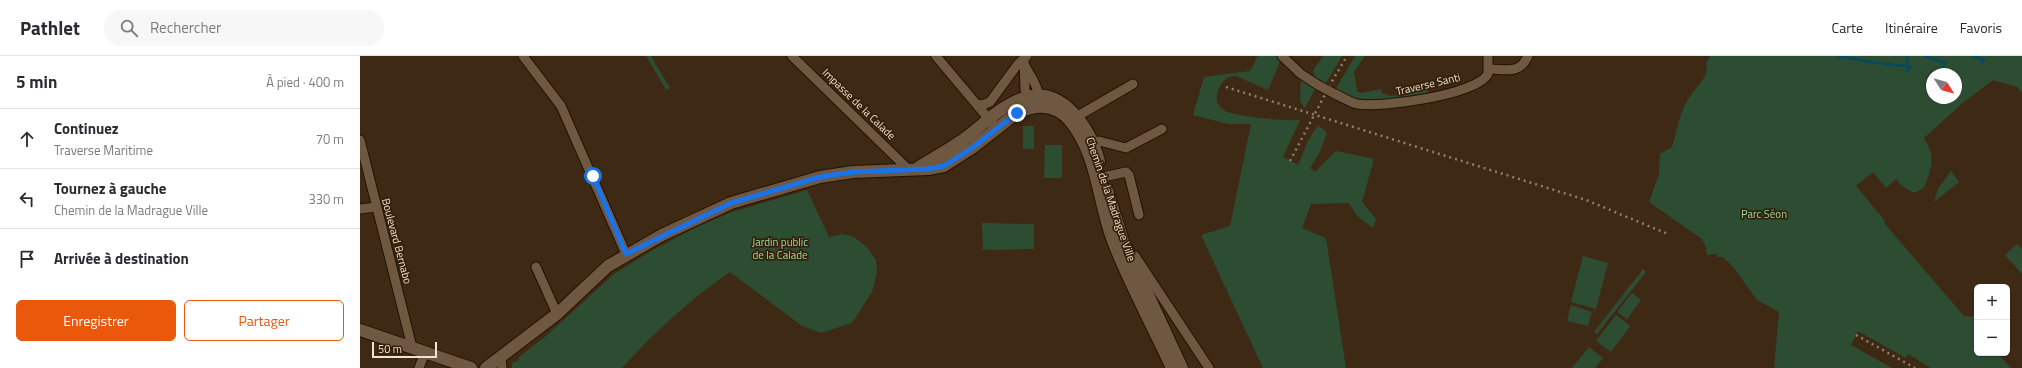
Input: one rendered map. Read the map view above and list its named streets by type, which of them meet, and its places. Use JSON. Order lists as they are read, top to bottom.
{
  "streets": {
    "street": [
      "Traverse Santi",
      "Impasse de la Calade",
      "Chemin de la Madrague Ville",
      "Boulevard Bernabo"
    ]
  },
  "parks": ["Parc Séon", "Jardin public de la Calade"],
  "scale_bar": "50 m",
  "north": "bottom right",
  "page": {
    "header": "Pathlet",
    "search": "Rechercher",
    "nav": ["Carte", "Itinéraire", "Favoris"],
    "heading": ["5 min", "À pied · 400 m"],
    "list": [
      ["Continuez", "Traverse Maritime", "70 m"],
      ["Tournez à gauche", "Chemin de la Madrague Ville", "330 m"],
      "Arrivée à destination"
    ],
    "map_buttons": ["+", "−"],
    "buttons": ["Enregistrer", "Partager"],
    "scale": "50 m"
  }
}
